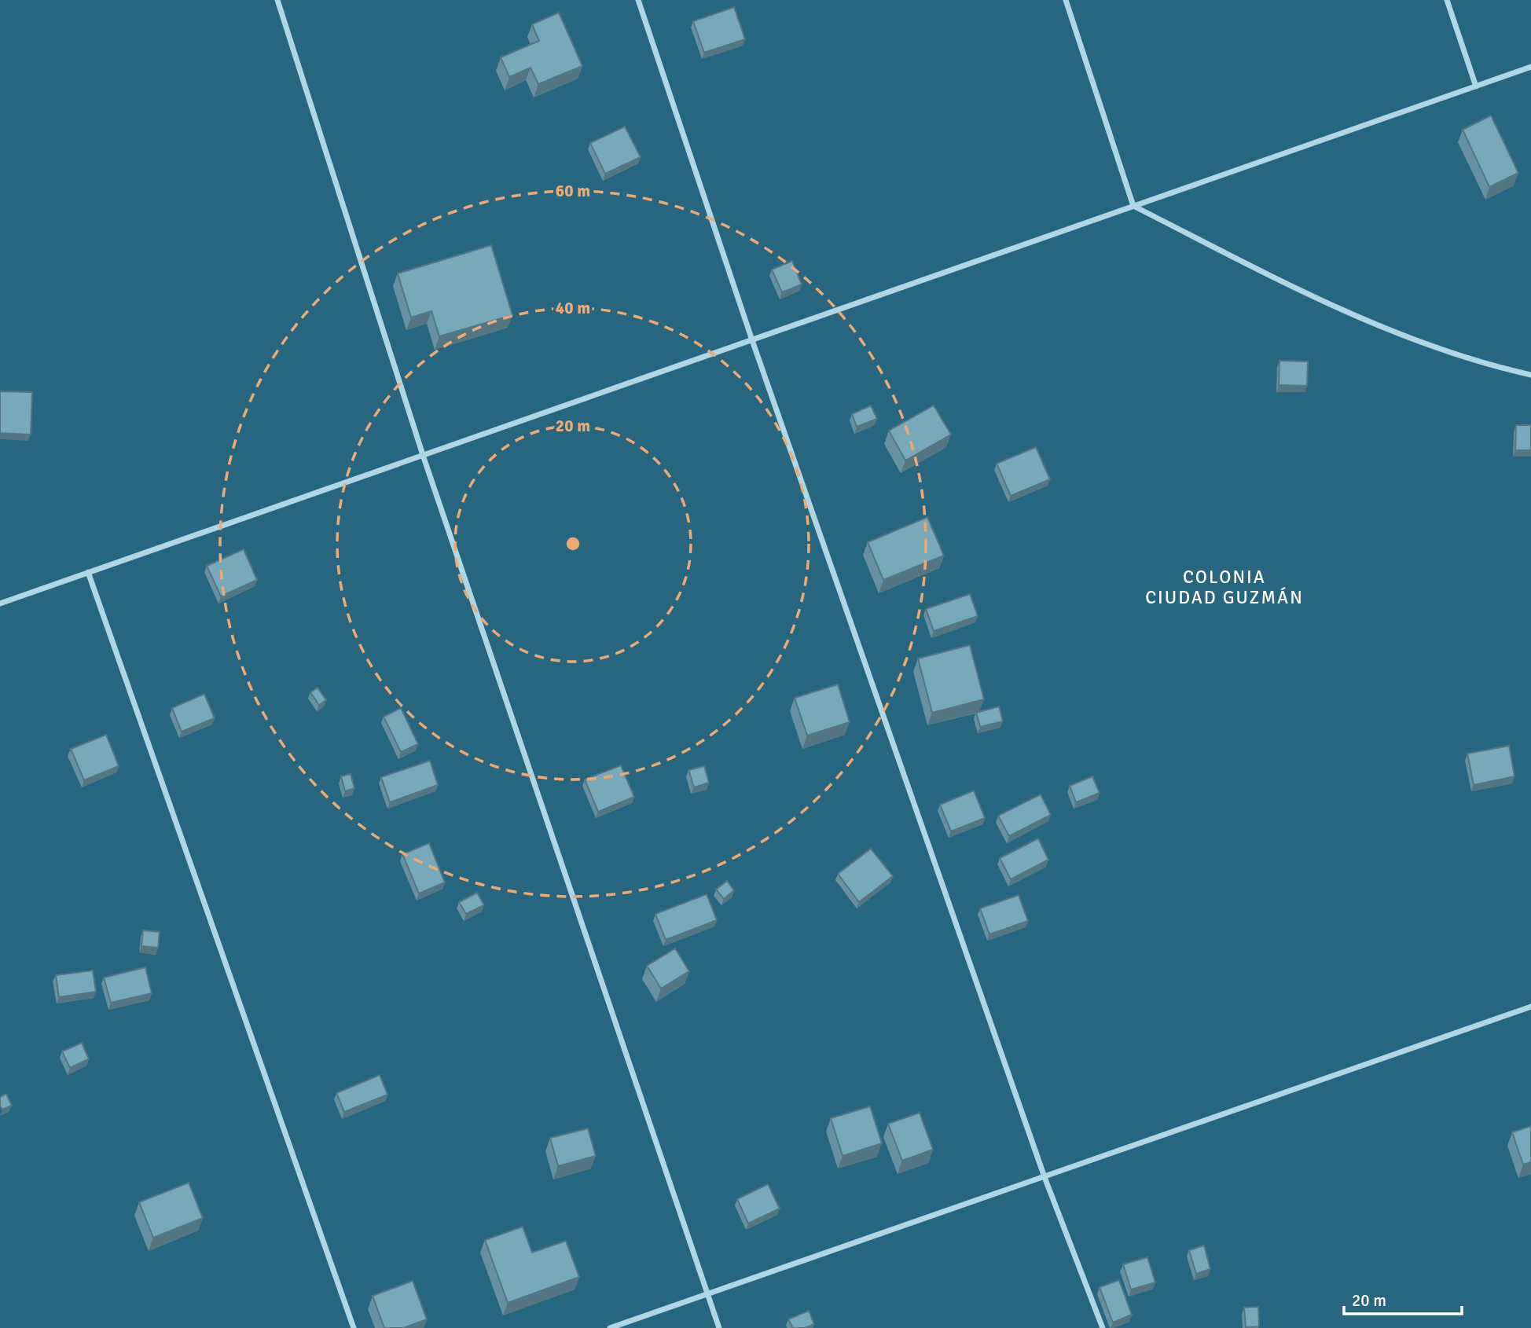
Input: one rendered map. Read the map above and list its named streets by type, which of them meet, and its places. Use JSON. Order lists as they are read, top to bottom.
{
  "districts": ["COLONIA CIUDAD GUZMÁN"],
  "scale_bar": "20 m",
  "rings": ["60 m", "40 m", "20 m"]
}
